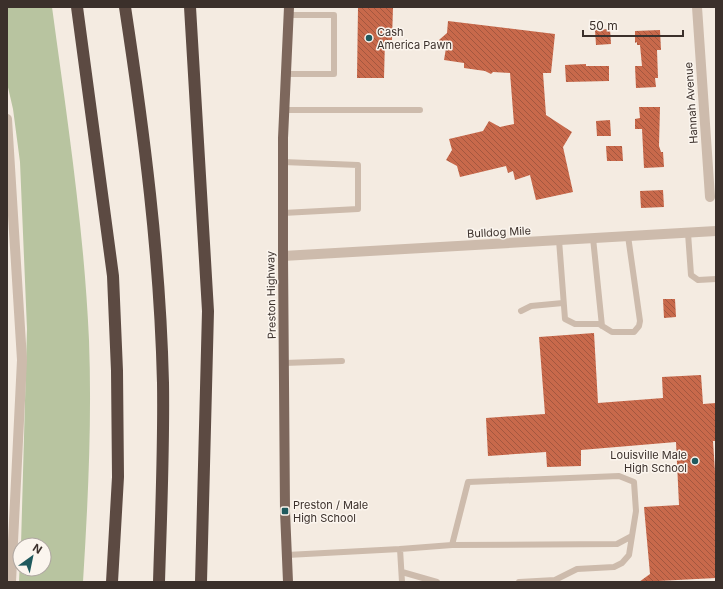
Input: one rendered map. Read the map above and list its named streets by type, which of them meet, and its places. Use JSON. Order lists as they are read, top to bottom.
{
  "streets": {
    "main road": ["Preston Highway"],
    "street": ["Hannah Avenue", "Bulldog Mile"]
  },
  "crossings": [
    ["Bulldog Mile", "Preston Highway"]
  ],
  "places": {
    "other": ["Cash America Pawn", "Louisville Male High School"],
    "transit": ["Preston / Male High School"]
  },
  "scale_bar": "50 m",
  "north": "top right"
}
